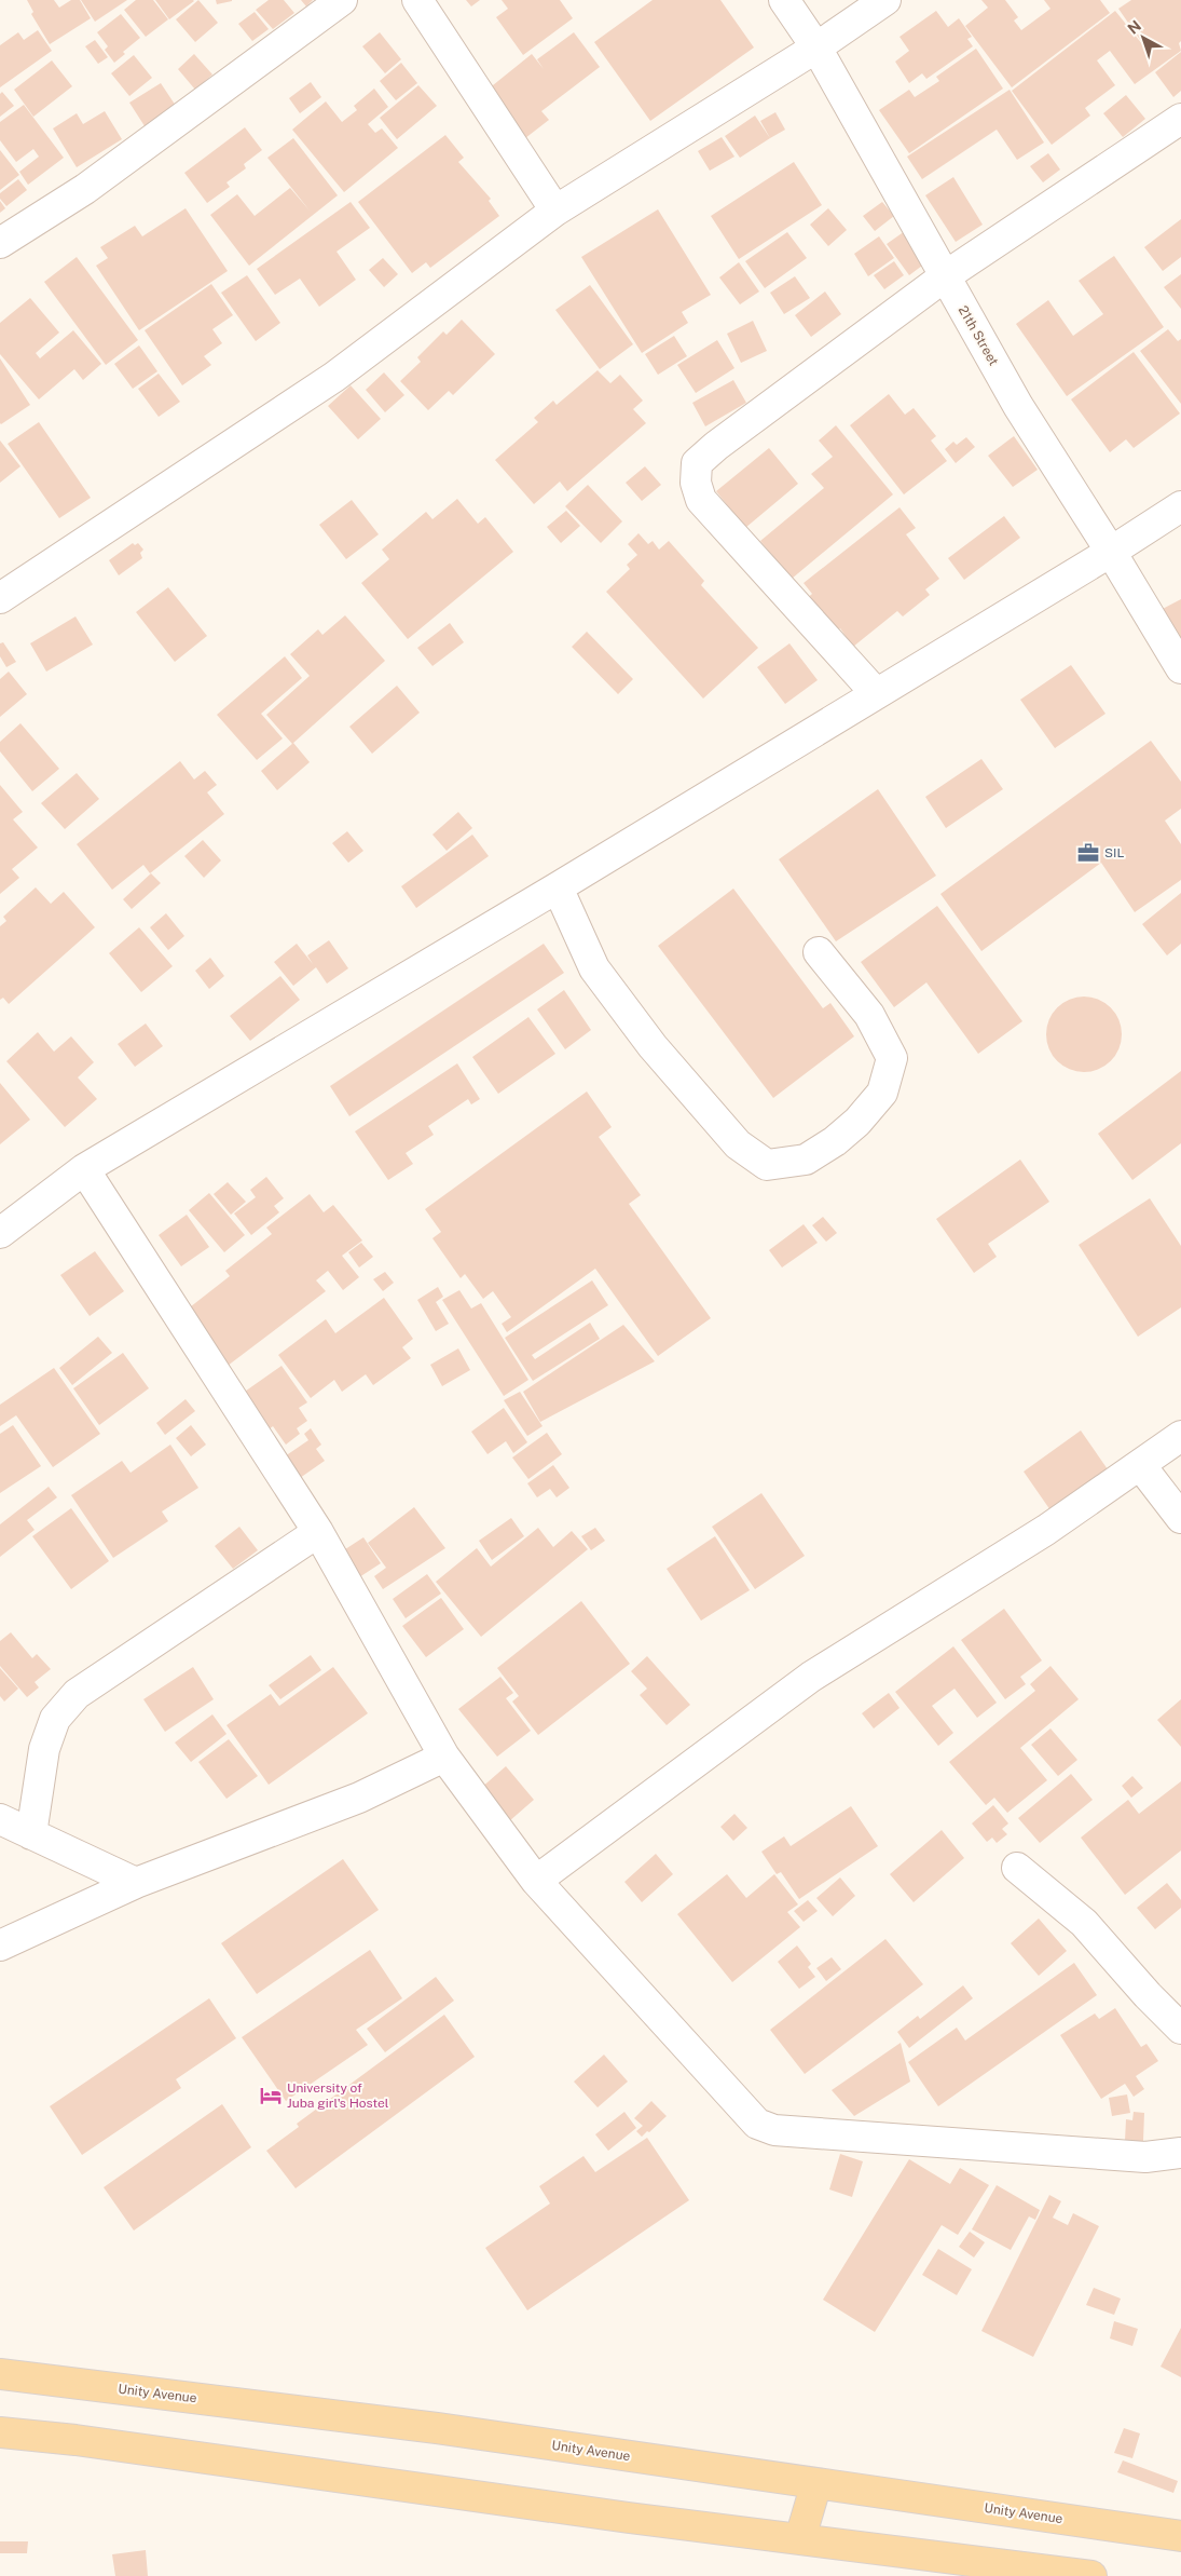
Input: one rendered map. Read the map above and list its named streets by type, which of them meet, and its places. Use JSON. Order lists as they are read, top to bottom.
{
  "streets": {
    "main road": ["Unity Avenue"],
    "street": ["21th Street"]
  },
  "places": {
    "office": ["SIL"],
    "hotel": ["University of Juba girl's Hostel"]
  },
  "north": "top left"
}
